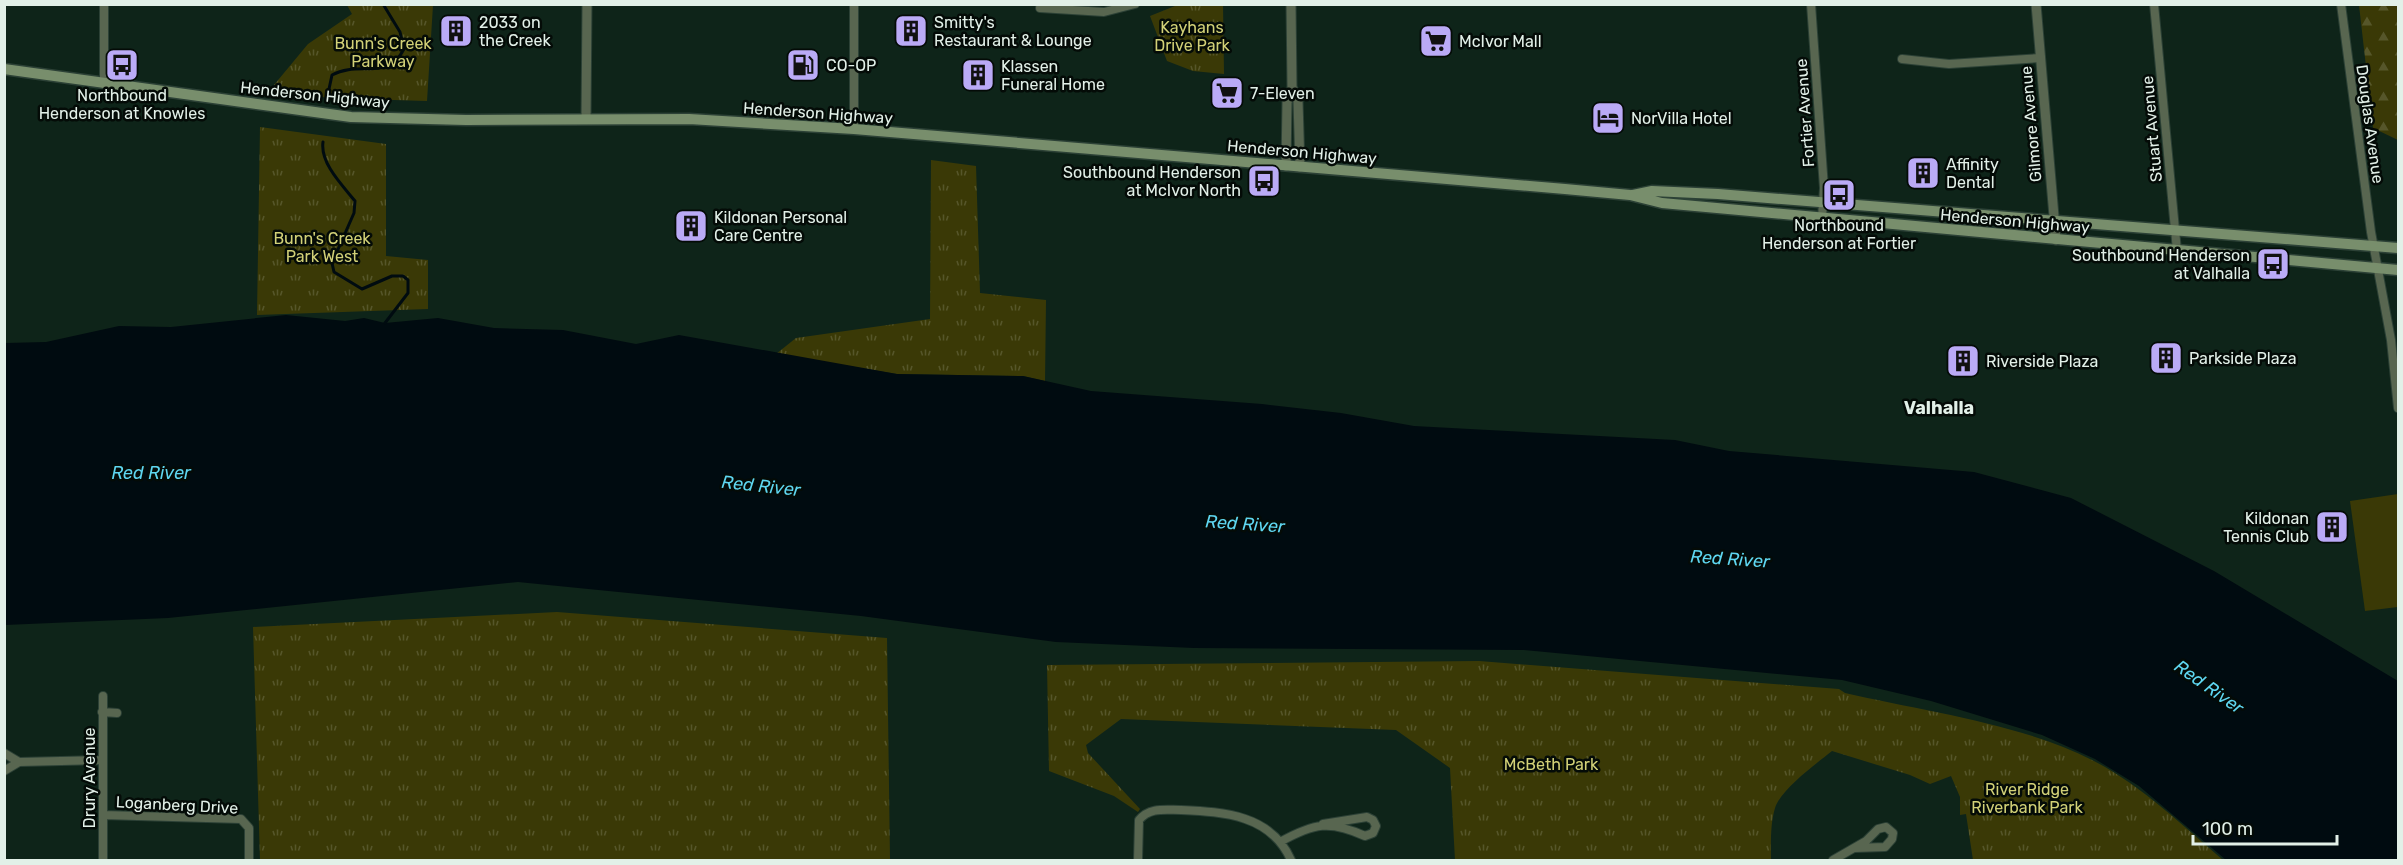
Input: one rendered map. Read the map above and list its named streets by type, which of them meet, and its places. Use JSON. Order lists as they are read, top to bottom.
{
  "streets": {
    "main road": ["Henderson Highway"],
    "street": [
      "Fortier Avenue",
      "Gilmore Avenue",
      "Douglas Avenue",
      "Stuart Avenue",
      "Drury Avenue",
      "Loganberg Drive"
    ]
  },
  "crossings": [
    ["Henderson Highway", "Fortier Avenue"],
    ["Henderson Highway", "Gilmore Avenue"],
    ["Henderson Highway", "Douglas Avenue"],
    ["Henderson Highway", "Stuart Avenue"],
    ["Drury Avenue", "Loganberg Drive"]
  ],
  "districts": ["Valhalla"],
  "water": ["Red River"],
  "parks": [
    "Kayhans Drive Park",
    "Bunn's Creek Parkway",
    "Bunn's Creek Park West",
    "McBeth Park",
    "River Ridge Riverbank Park"
  ],
  "places": {
    "building": [
      "2033 on the Creek",
      "Smitty's Restaurant & Lounge",
      "Klassen Funeral Home",
      "Affinity Dental",
      "Kildonan Personal Care Centre",
      "Parkside Plaza",
      "Riverside Plaza",
      "Kildonan Tennis Club"
    ],
    "supermarket": ["McIvor Mall", "7-Eleven"],
    "bus stop": [
      "Northbound Henderson at Knowles",
      "Southbound Henderson at McIvor North",
      "Northbound Henderson at Fortier",
      "Southbound Henderson at Valhalla"
    ],
    "fuel station": ["CO-OP"],
    "hotel": ["NorVilla Hotel"]
  },
  "scale_bar": "100 m"
}
